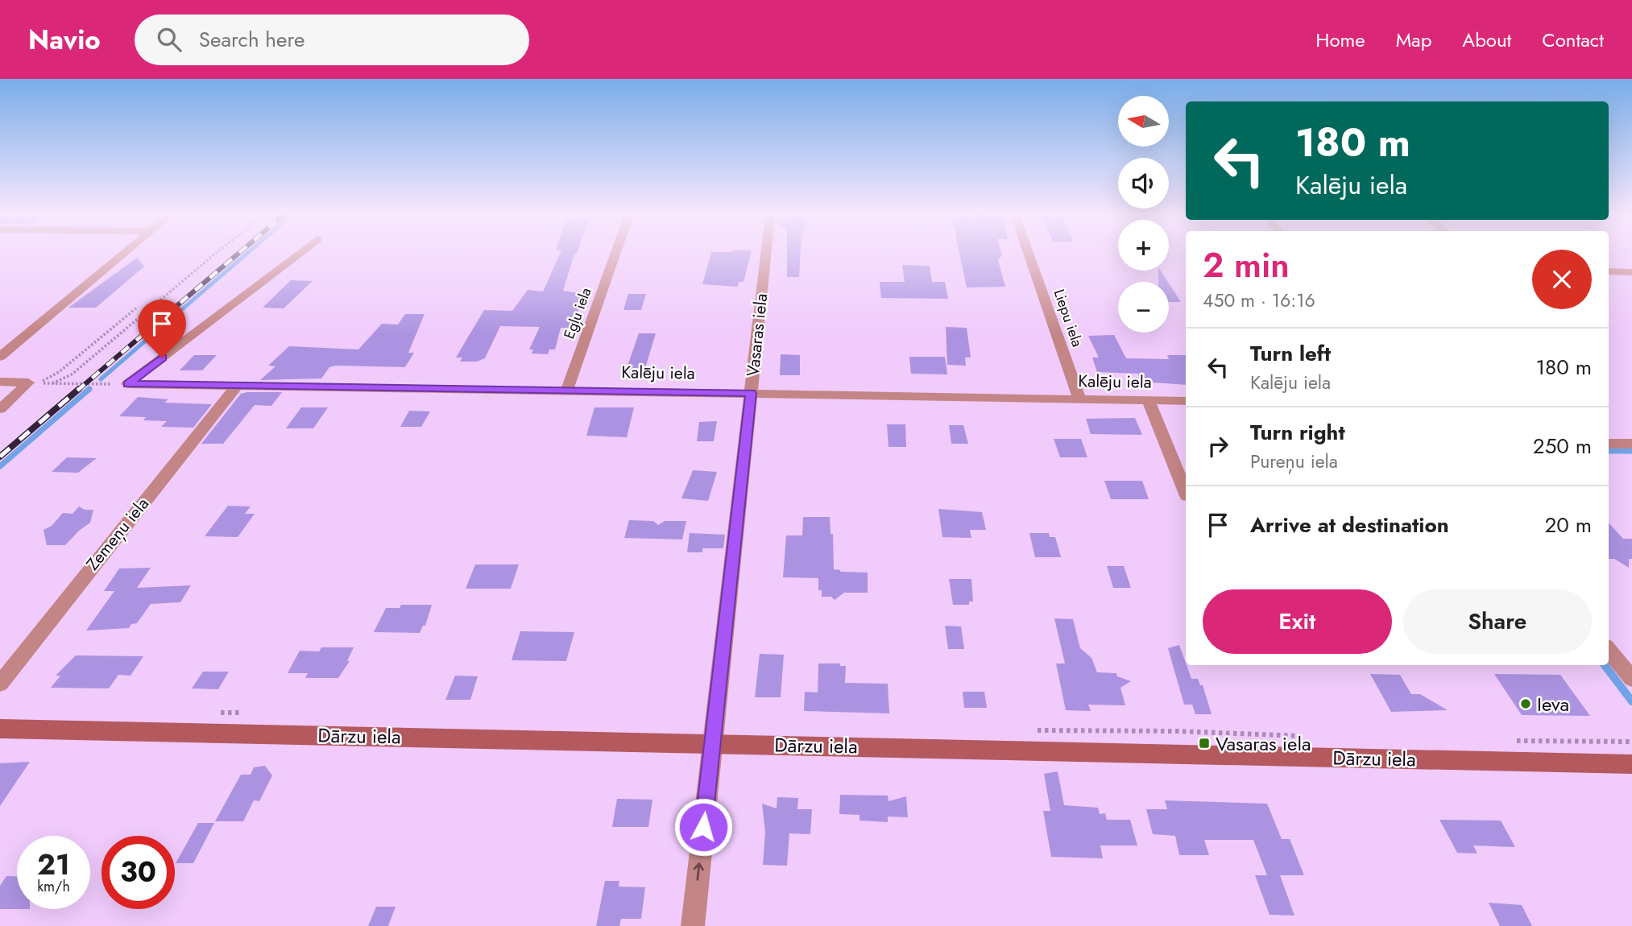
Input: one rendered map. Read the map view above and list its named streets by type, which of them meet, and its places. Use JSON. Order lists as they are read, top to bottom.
{
  "streets": {
    "main road": ["Dārzu iela"],
    "street": [
      "Egļu iela",
      "Liepu iela",
      "Vasaras iela",
      "Kalēju iela",
      "Zemeņu iela"
    ]
  },
  "crossings": [
    ["Egļu iela", "Kalēju iela"],
    ["Liepu iela", "Kalēju iela"],
    ["Vasaras iela", "Kalēju iela"],
    ["Vasaras iela", "Dārzu iela"],
    ["Kalēju iela", "Zemeņu iela"]
  ],
  "places": {
    "other": ["Ieva"],
    "transit": ["Vasaras iela"]
  },
  "north": "left",
  "page": {
    "header": "Navio",
    "search": "Search here",
    "nav": [
      "Home",
      "Map",
      "About",
      "Contact"
    ],
    "map_buttons": ["+", "−"],
    "turn": ["180 m", "Kalēju iela"],
    "heading": ["2 min", "450 m · 16:16"],
    "list": [
      {
        "name": "Turn left",
        "note": "Kalēju iela",
        "value": "180 m"
      },
      {
        "name": "Turn right",
        "note": "Pureņu iela",
        "value": "250 m"
      },
      {
        "name": "Arrive at destination",
        "value": "20 m"
      }
    ],
    "buttons": ["Exit", "Share"],
    "speed": "21 km/h",
    "limit": "30"
  }
}
